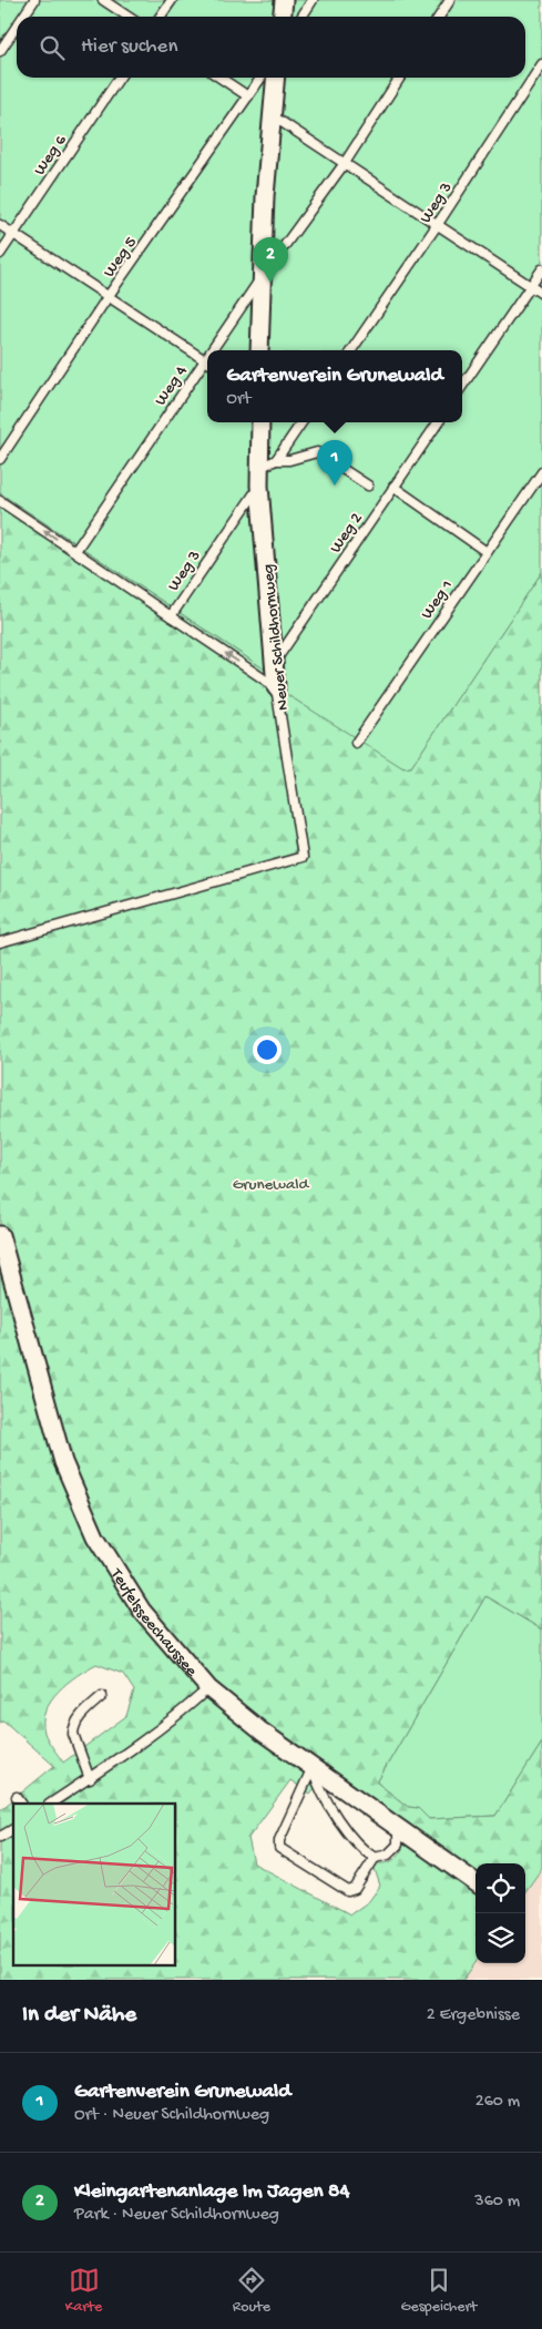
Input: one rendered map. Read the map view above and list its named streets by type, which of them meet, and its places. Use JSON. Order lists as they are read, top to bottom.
{
  "streets": {
    "street": ["Neuer Schildhornweg", "Teufelsseechaussee"],
    "lane": [
      "Weg 6",
      "Weg 3",
      "Weg 5",
      "Weg 4",
      "Weg 2",
      "Weg 1"
    ]
  },
  "crossings": [
    ["Weg 3", "Neuer Schildhornweg"],
    ["Weg 2", "Neuer Schildhornweg"]
  ],
  "parks": ["Grunewald"],
  "page": {
    "search": "Hier suchen",
    "pins": ["2", "1"],
    "popup": ["Gartenverein Grunewald", "Ort"],
    "heading": ["In der Nähe", "2 Ergebnisse"],
    "list": [
      {
        "mark": "1",
        "name": "Gartenverein Grunewald",
        "note": "Ort · Neuer Schildhornweg",
        "value": "260 m"
      },
      {
        "mark": "2",
        "name": "Kleingartenanlage Im Jagen 84",
        "note": "Park · Neuer Schildhornweg",
        "value": "360 m"
      }
    ],
    "nav": ["Karte", "Route", "Gespeichert"]
  }
}
